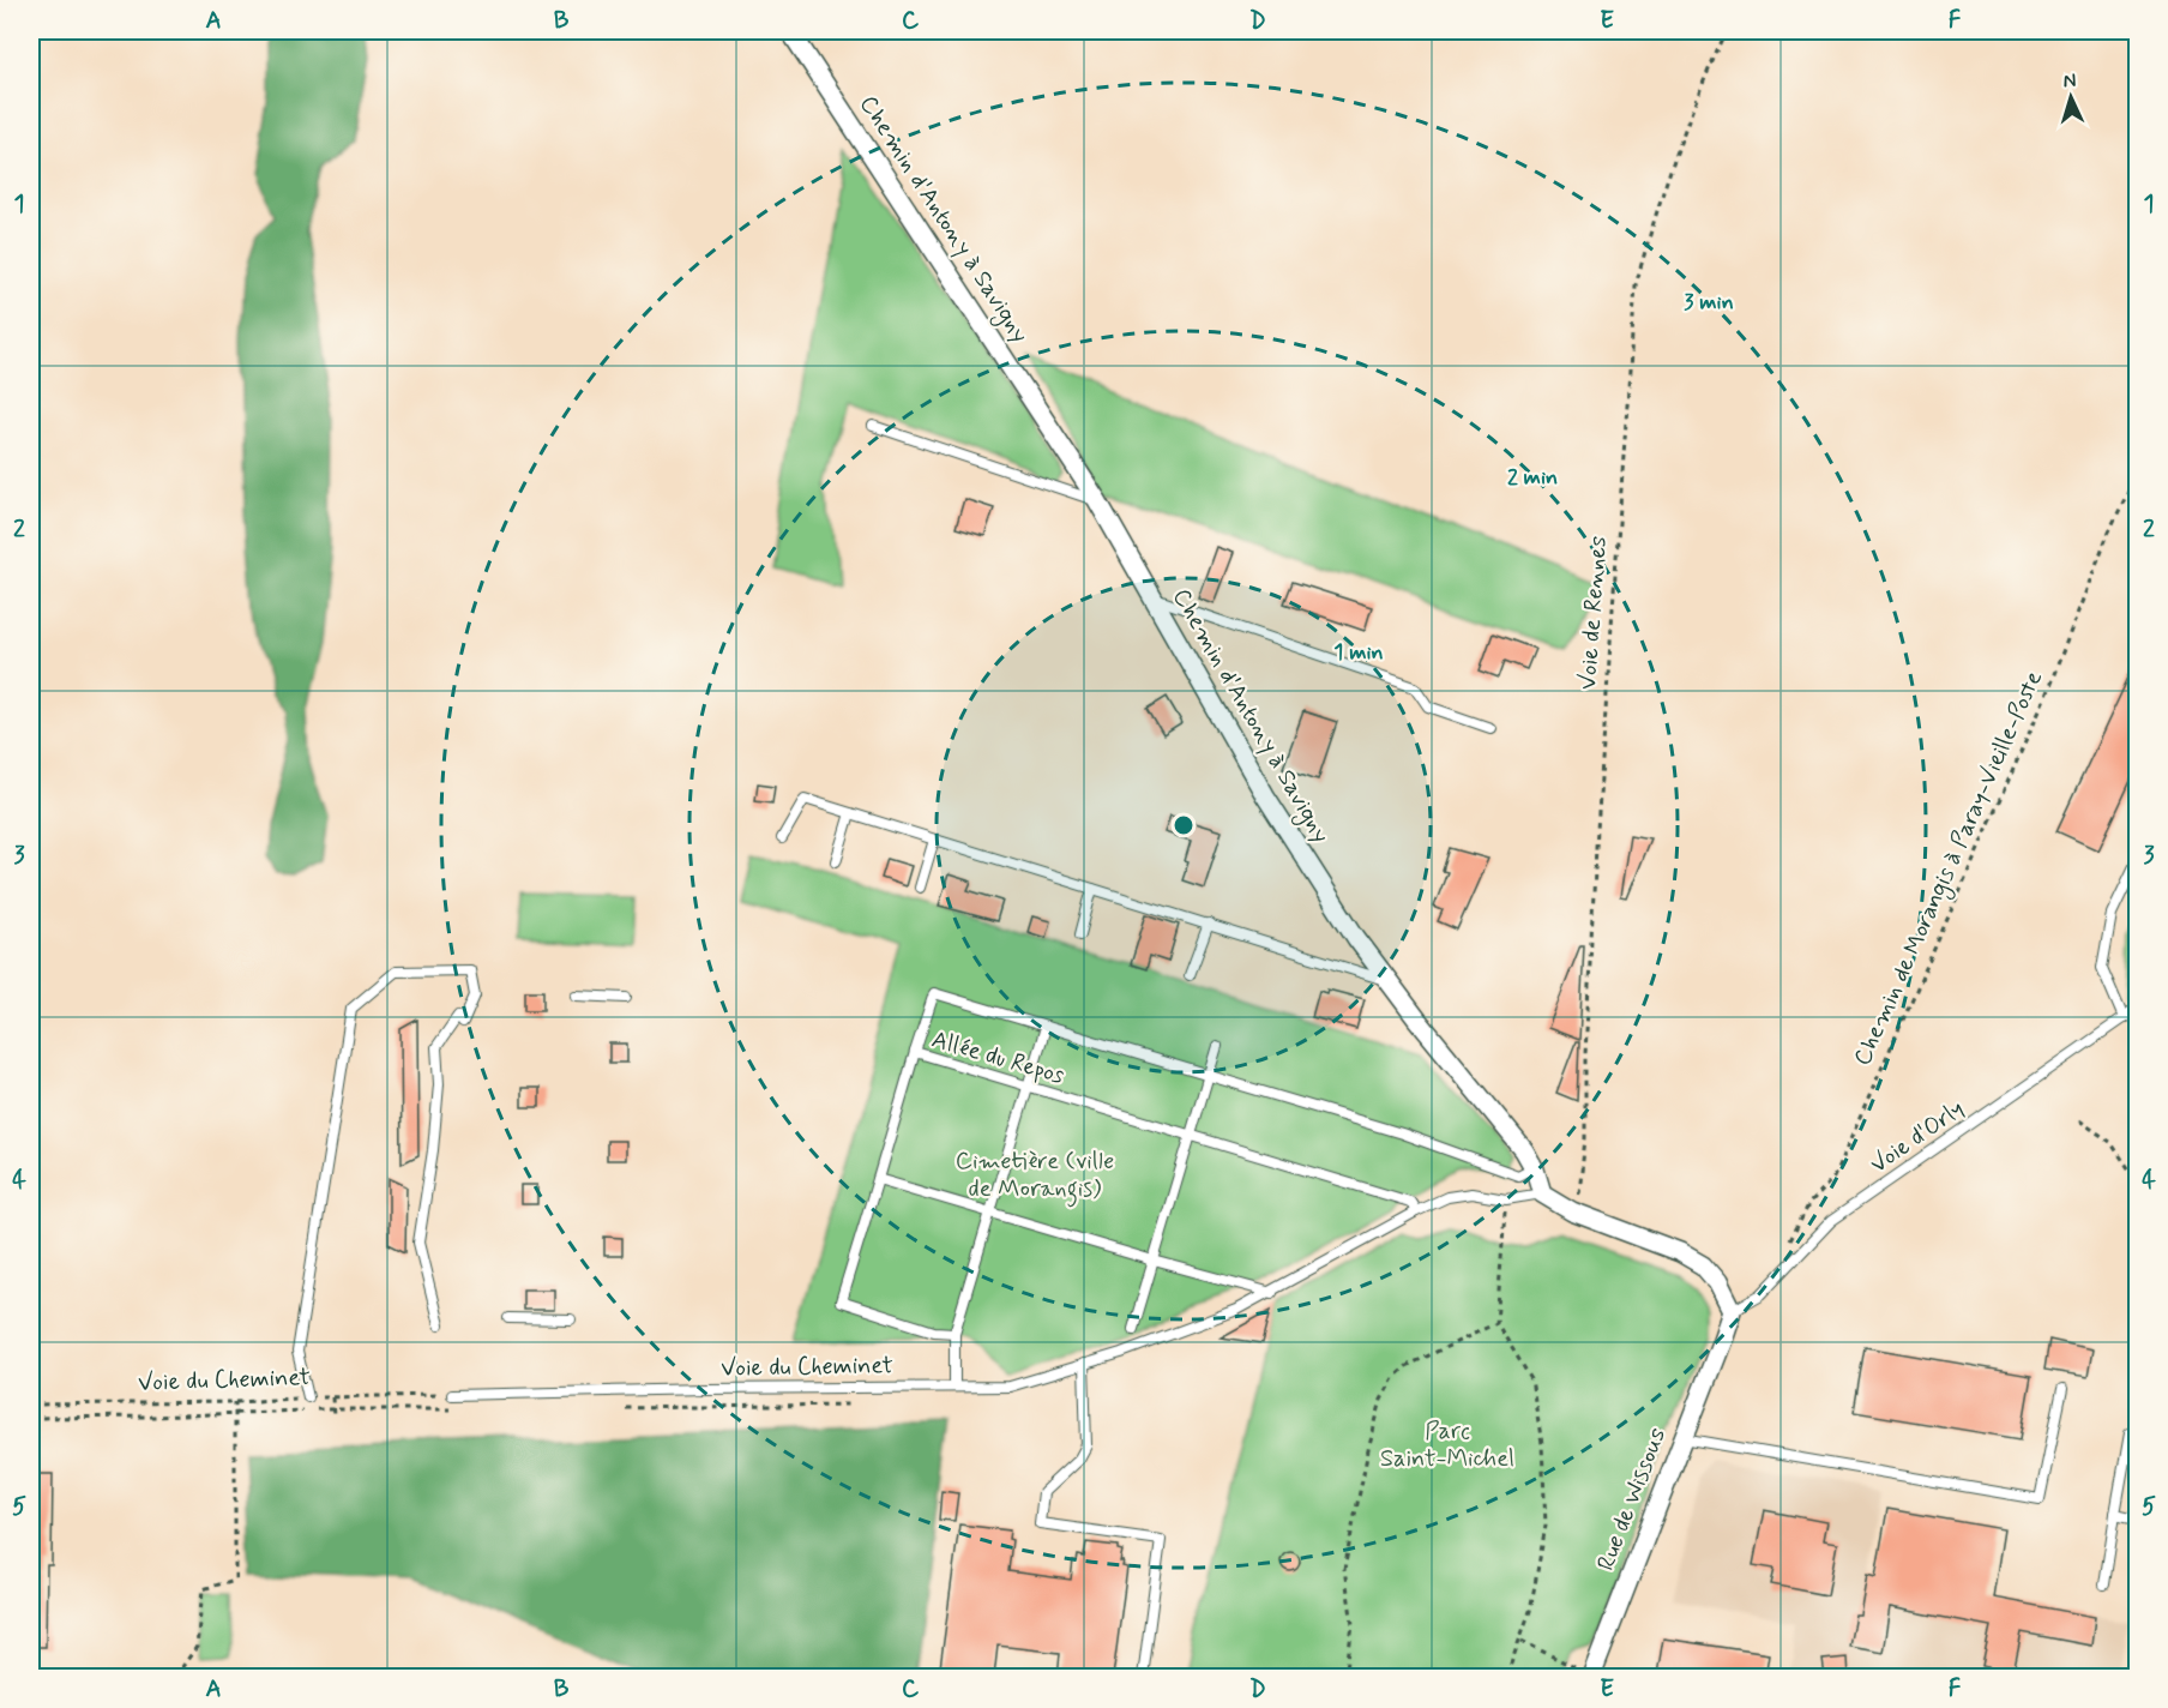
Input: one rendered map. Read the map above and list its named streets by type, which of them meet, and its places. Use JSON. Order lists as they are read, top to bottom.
{
  "streets": {
    "street": ["Chemin d'Antony à Savigny", "Rue de Wissous"],
    "lane": ["Allée du Repos", "Voie d'Orly", "Voie du Cheminet"],
    "path": ["Voie de Rennes", "Chemin de Morangis à Paray-Vieille-Poste"]
  },
  "crossings": [
    ["Chemin d'Antony à Savigny", "Voie du Cheminet"],
    ["Chemin de Morangis à Paray-Vieille-Poste", "Voie d'Orly"],
    ["Allée du Repos", "Voie du Cheminet"],
    ["Voie d'Orly", "Rue de Wissous"]
  ],
  "parks": ["Cimetière (ville de Morangis)", "Parc Saint-Michel"],
  "north": "top",
  "grid": {
    "columns": [
      "A",
      "B",
      "C",
      "D",
      "E",
      "F"
    ],
    "rows": [
      "1",
      "2",
      "3",
      "4",
      "5"
    ]
  },
  "rings": ["3 min", "2 min", "1 min"]
}
